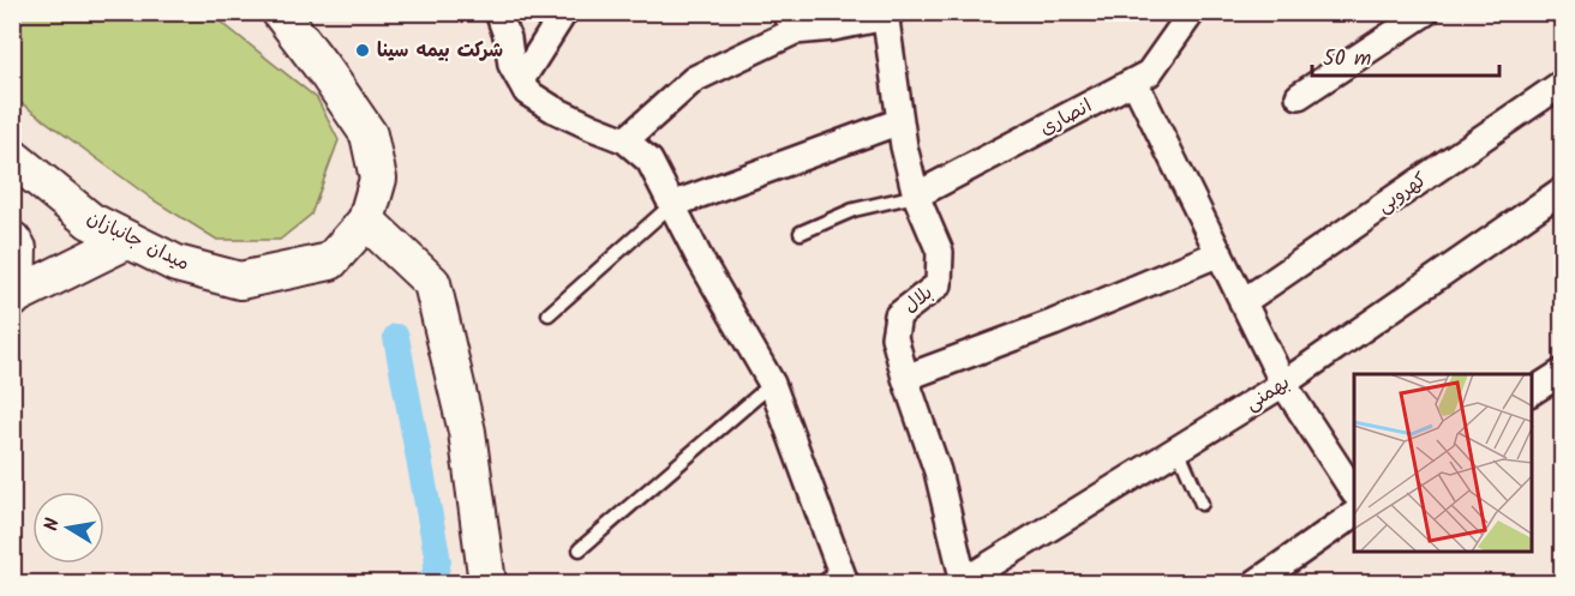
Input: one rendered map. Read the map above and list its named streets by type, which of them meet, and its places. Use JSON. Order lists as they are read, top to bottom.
{
  "streets": {
    "main road": ["میدان جانبازان"],
    "street": [
      "انصاری",
      "کهروبی",
      "بلال",
      "بهمنی"
    ]
  },
  "crossings": [
    ["انصاری", "بلال"],
    ["بلال", "بهمنی"]
  ],
  "places": ["شرکت بیمه سینا"],
  "scale_bar": "50 m",
  "north": "left"
}
